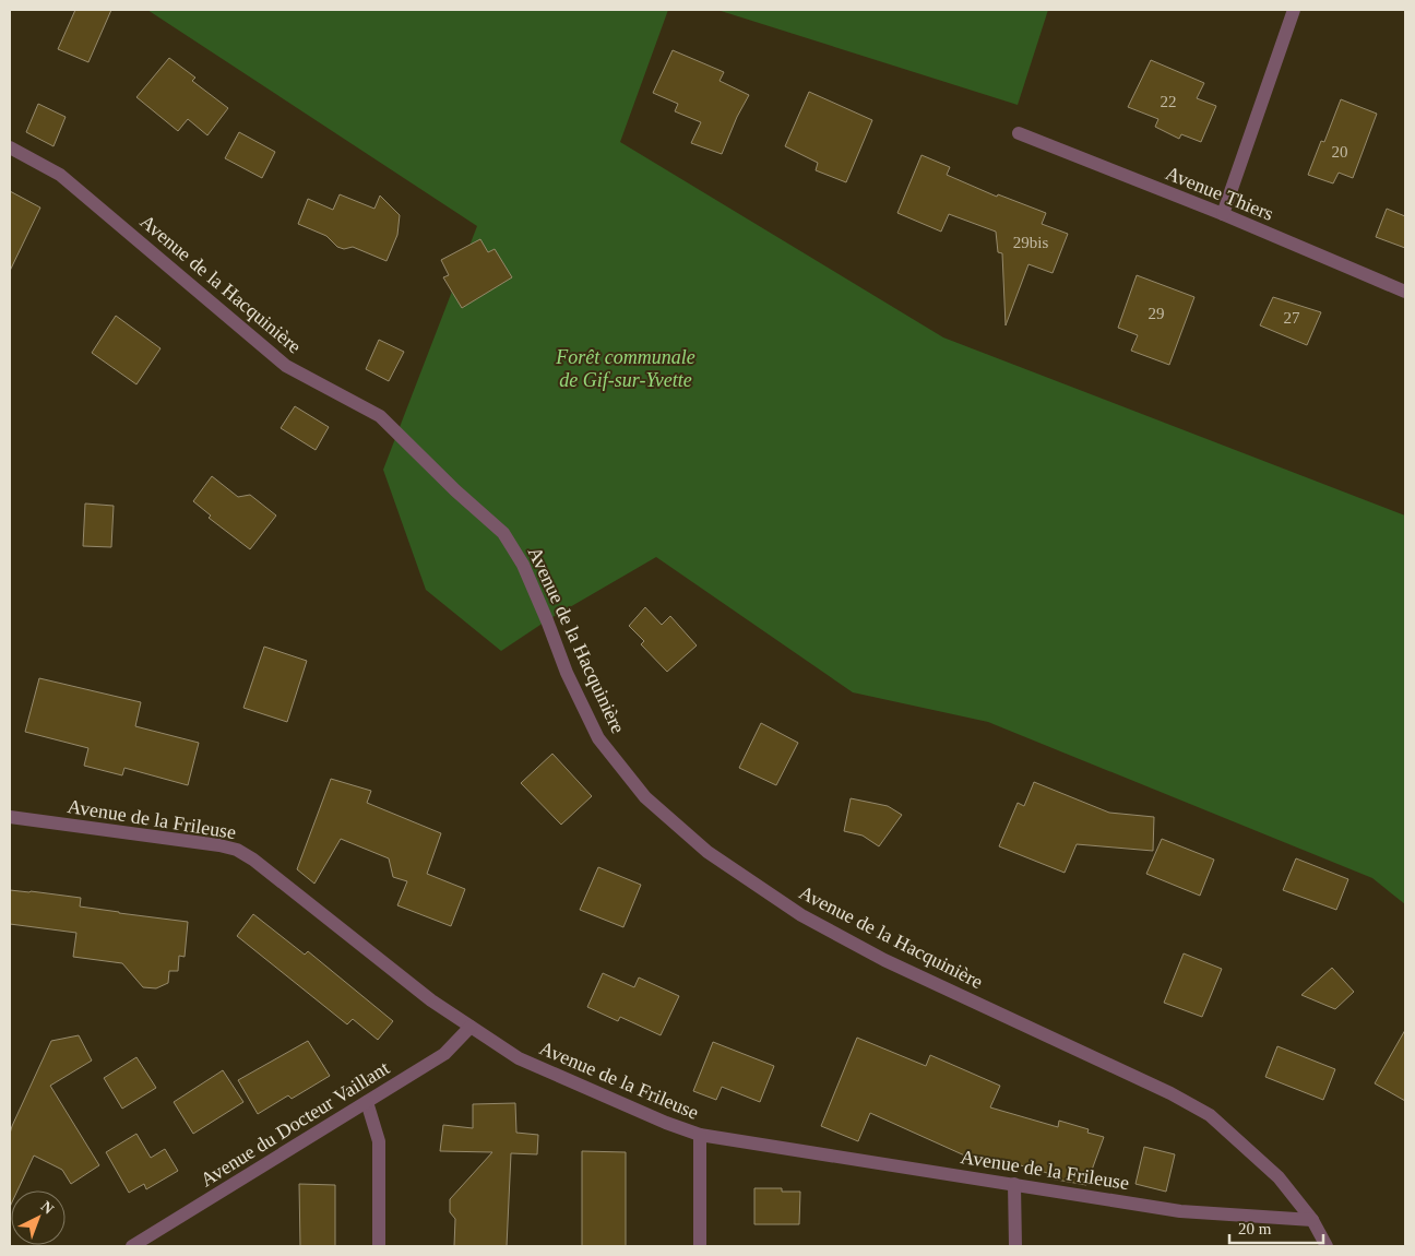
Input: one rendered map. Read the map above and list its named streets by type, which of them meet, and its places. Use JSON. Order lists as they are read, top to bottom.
{
  "streets": {
    "street": [
      "Avenue Thiers",
      "Avenue de la Hacquinière",
      "Avenue de la Frileuse",
      "Avenue du Docteur Vaillant"
    ]
  },
  "crossings": [
    ["Avenue de la Hacquinière", "Avenue de la Frileuse"],
    ["Avenue de la Frileuse", "Avenue du Docteur Vaillant"]
  ],
  "parks": ["Forêt communale de Gif-sur-Yvette"],
  "house_numbers": [
    "22",
    "20",
    "29bis",
    "29",
    "27"
  ],
  "scale_bar": "20 m",
  "north": "top right"
}
